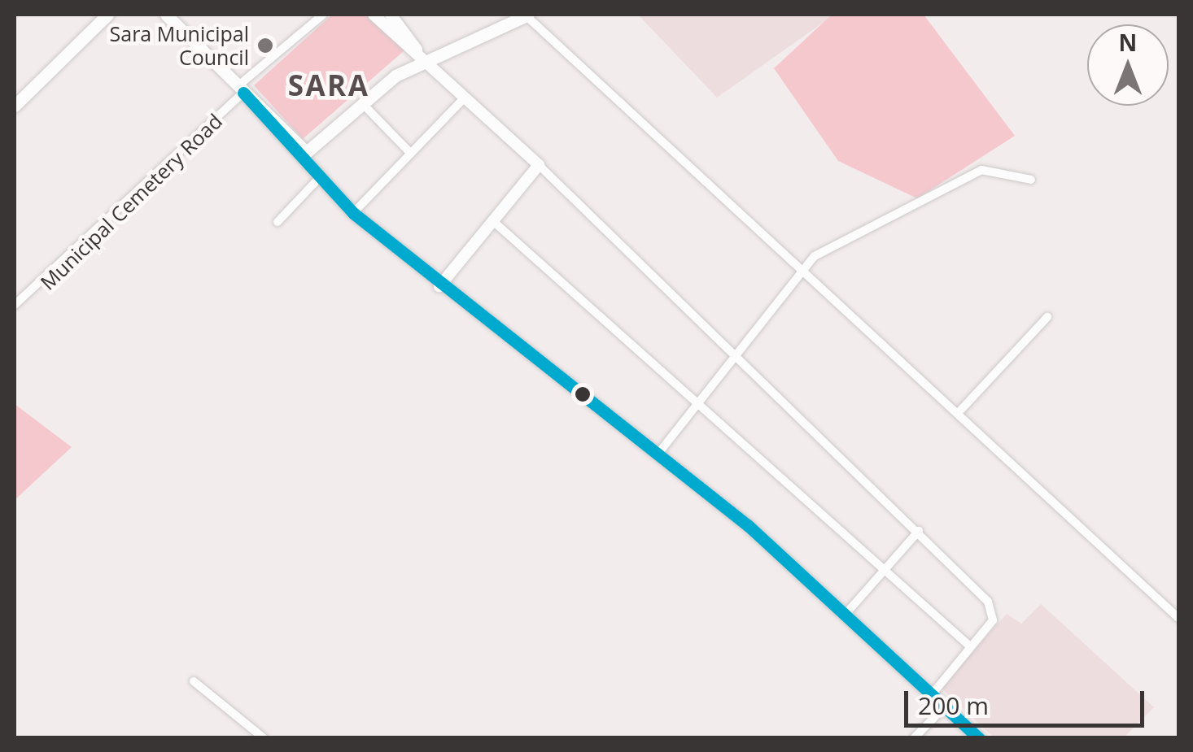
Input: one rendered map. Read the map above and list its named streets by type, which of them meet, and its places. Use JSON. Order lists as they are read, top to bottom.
{
  "streets": {
    "street": ["Municipal Cemetery Road"]
  },
  "districts": ["SARA"],
  "places": ["Sara Municipal Council"],
  "scale_bar": "200 m",
  "north": "top"
}
